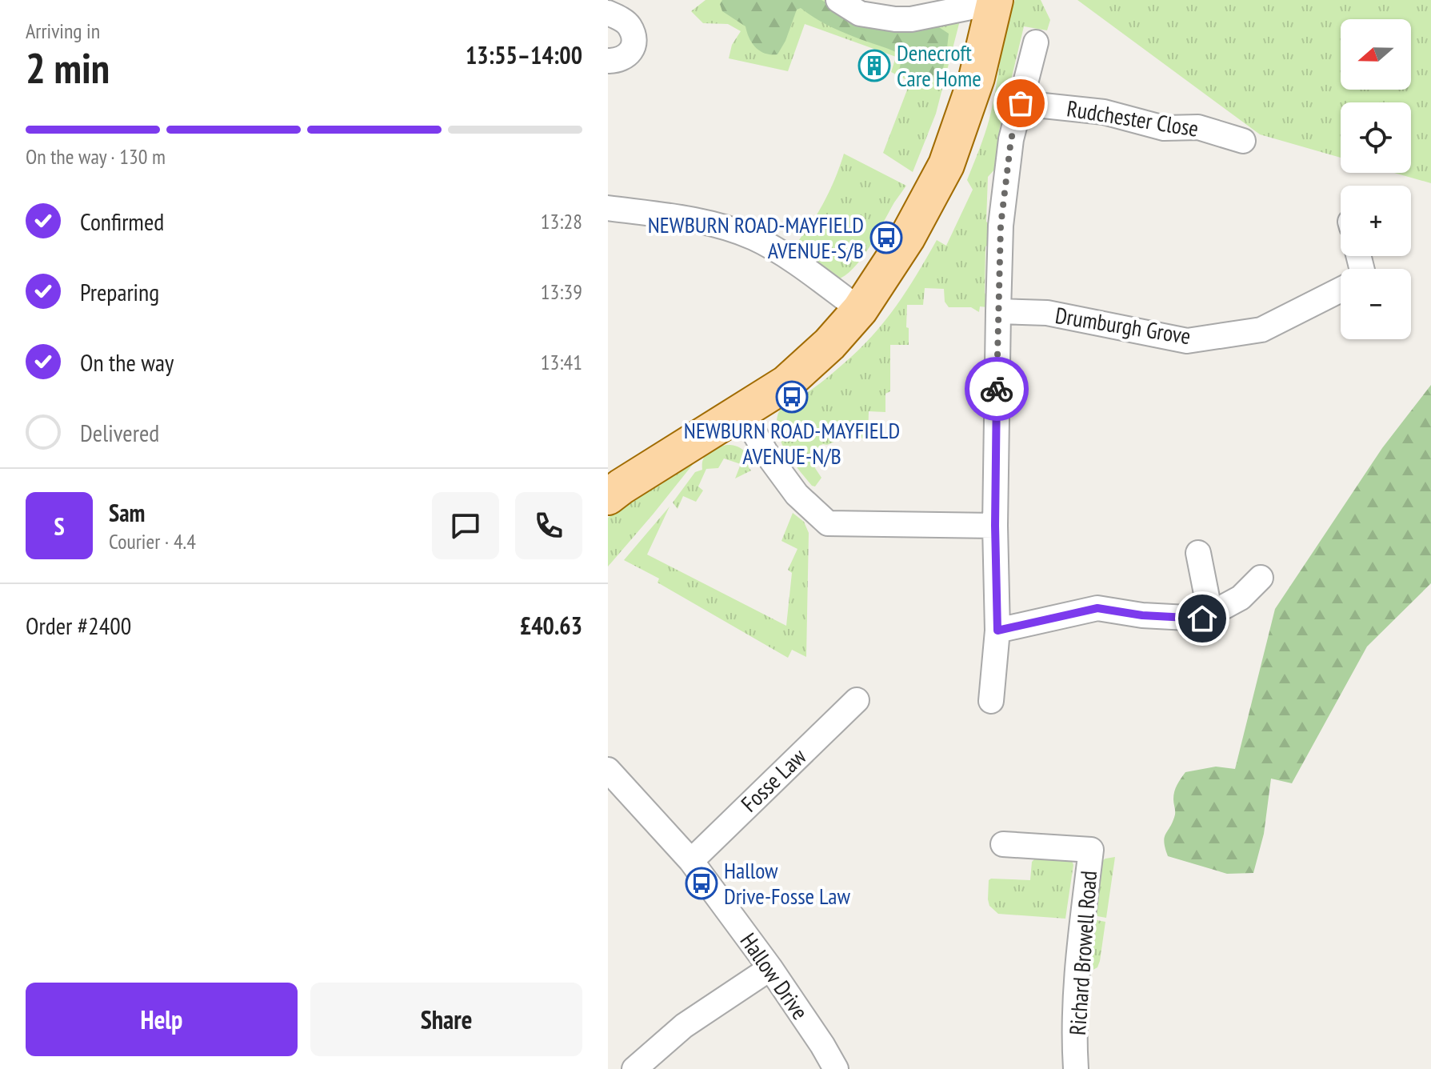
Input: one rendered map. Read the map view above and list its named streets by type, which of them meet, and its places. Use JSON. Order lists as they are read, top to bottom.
{
  "streets": {
    "street": [
      "Rudchester Close",
      "Drumburgh Grove",
      "Fosse Law",
      "Richard Browell Road",
      "Hallow Drive"
    ]
  },
  "crossings": [
    ["Fosse Law", "Hallow Drive"]
  ],
  "places": {
    "building": ["Denecroft Care Home"],
    "bus stop": ["NEWBURN ROAD-MAYFIELD AVENUE-S/B", "NEWBURN ROAD-MAYFIELD AVENUE-N/B", "Hallow Drive-Fosse Law"]
  },
  "north": "left",
  "page": {
    "heading": ["2 min", "Arriving in", "13:55–14:00"],
    "panel": [
      "Sam",
      "Courier · 4.4",
      "Order #2400",
      "£40.63"
    ],
    "map_buttons": ["+", "−"],
    "bar": "On the way · 130 m",
    "list": [
      ["Confirmed", "13:28"],
      ["Preparing", "13:39"],
      ["On the way", "13:41"],
      "Delivered"
    ],
    "round": "S",
    "buttons": ["Help", "Share"]
  }
}
